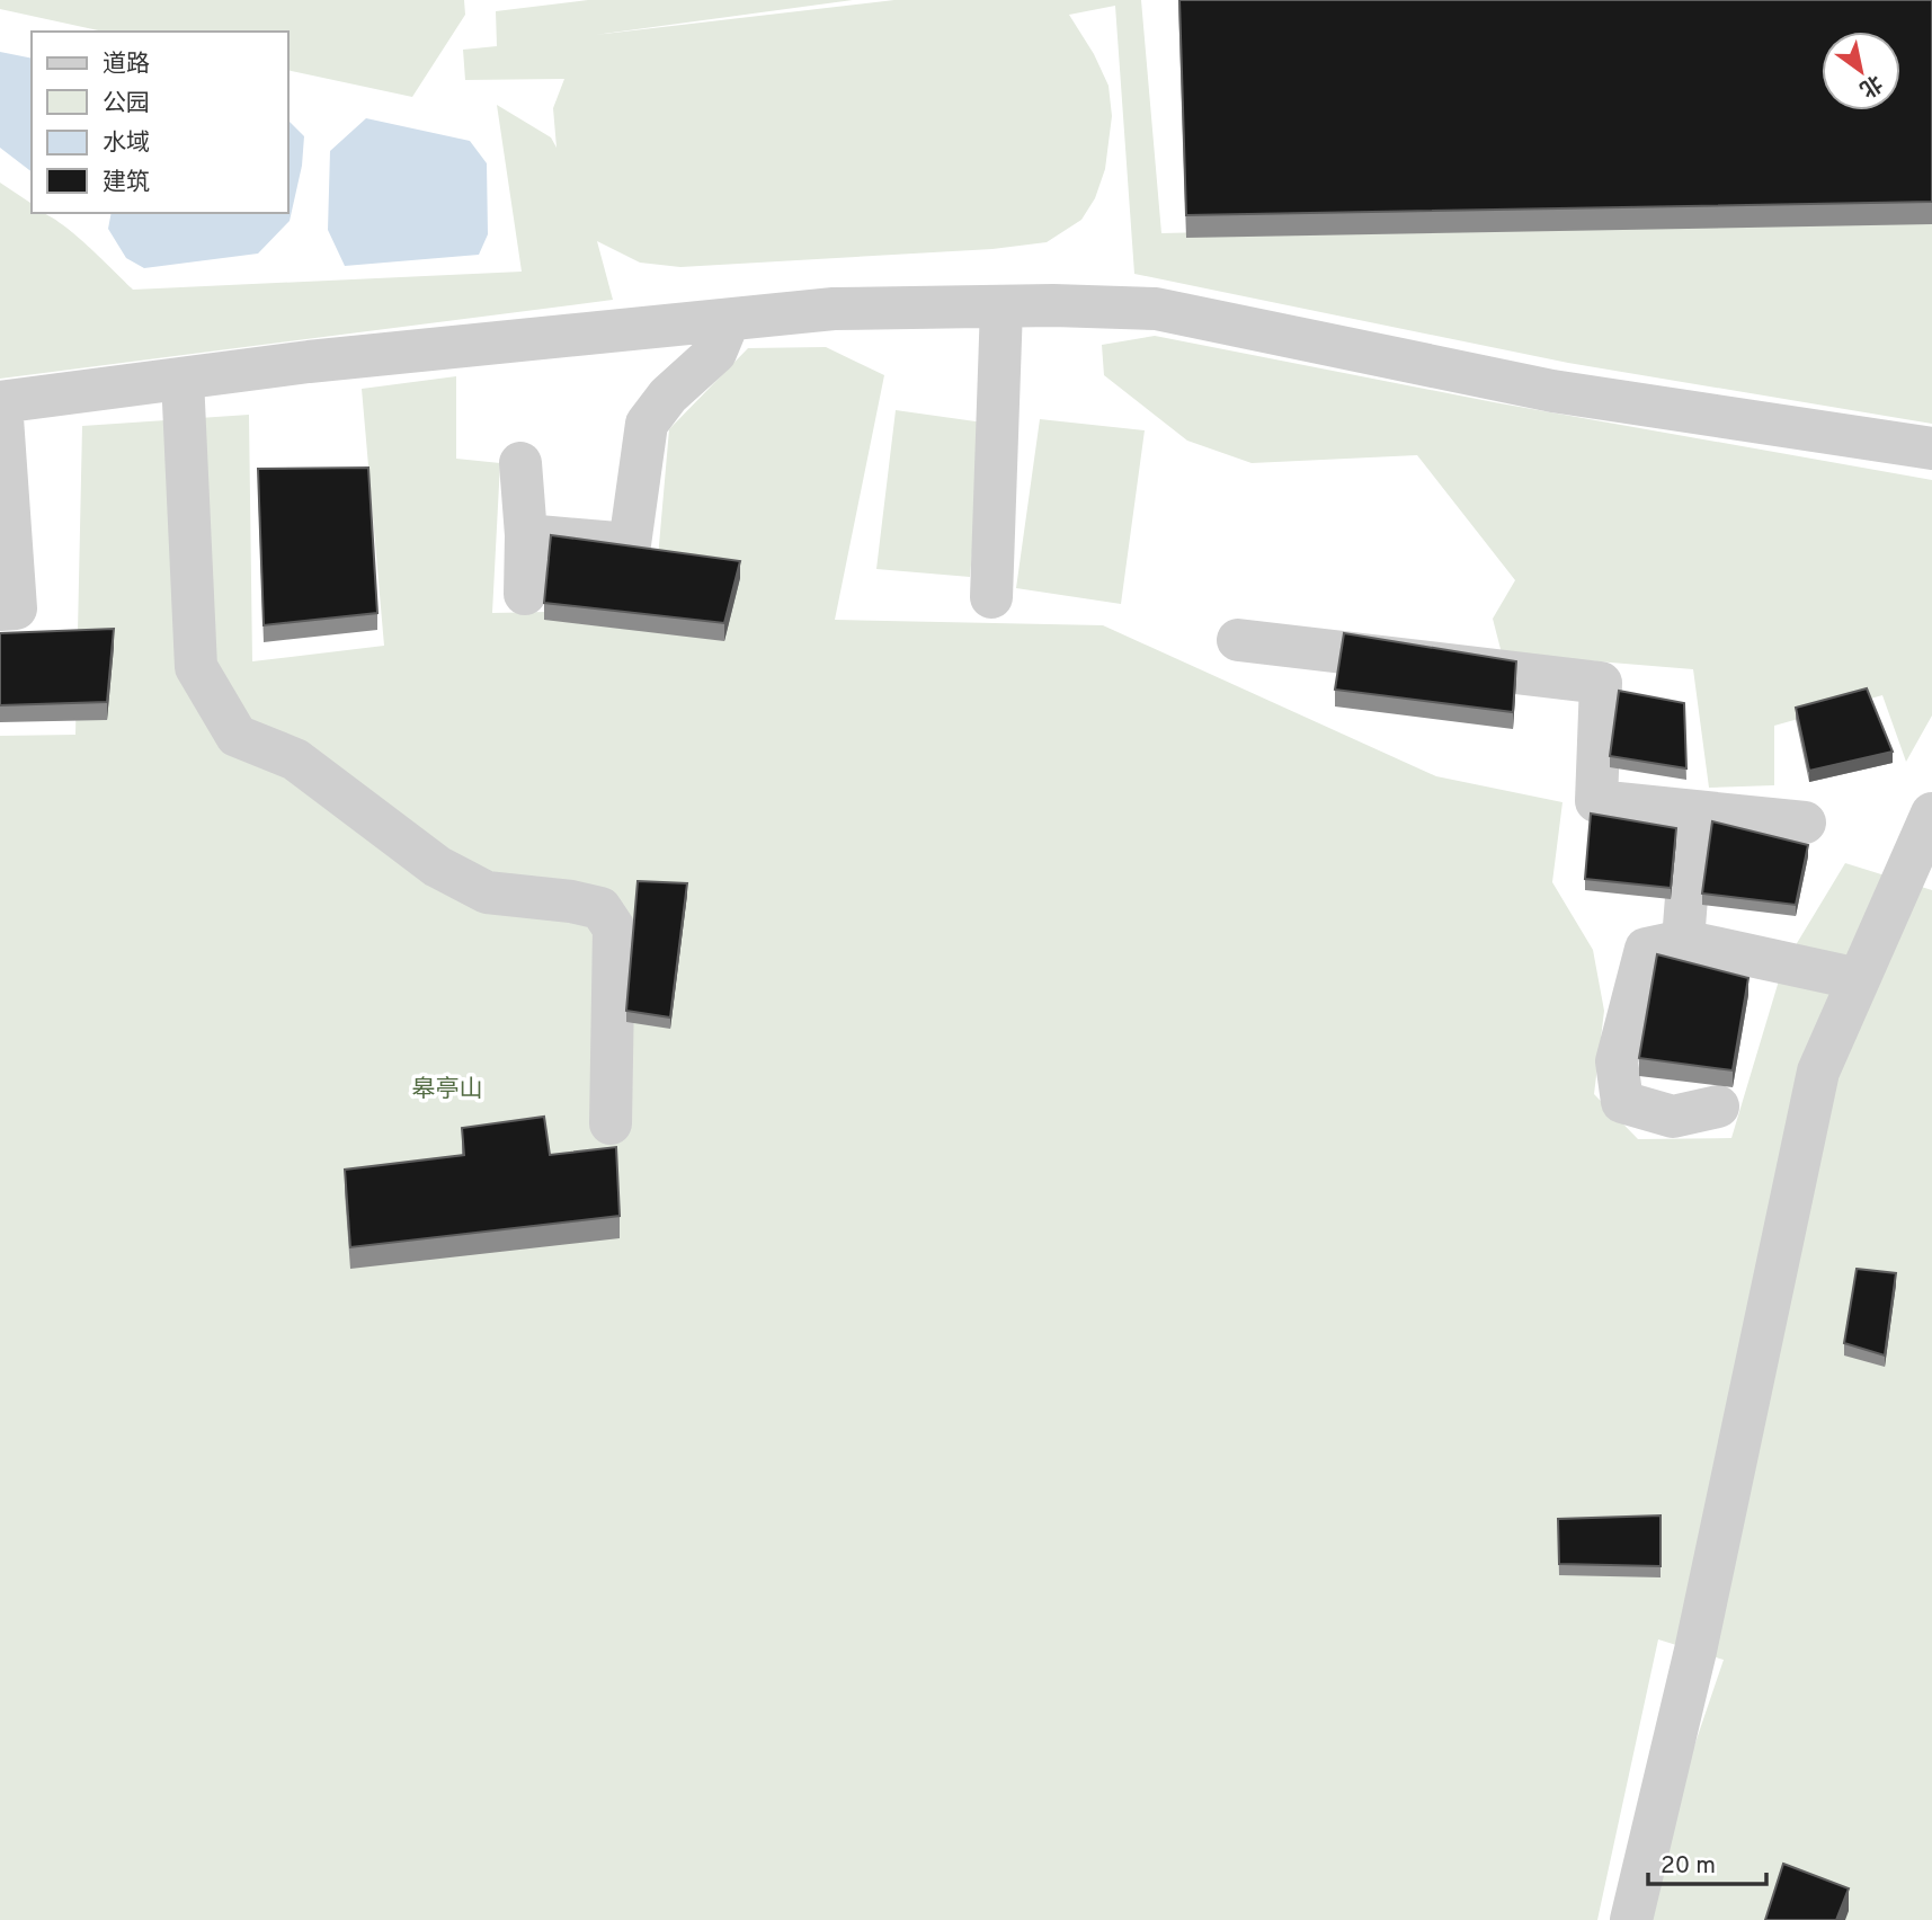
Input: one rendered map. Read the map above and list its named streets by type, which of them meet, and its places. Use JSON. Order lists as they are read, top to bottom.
{
  "parks": ["皋亭山"],
  "legend": [
    "道路",
    "公园",
    "水域",
    "建筑"
  ],
  "scale_bar": "20 m",
  "north": "bottom right"
}
